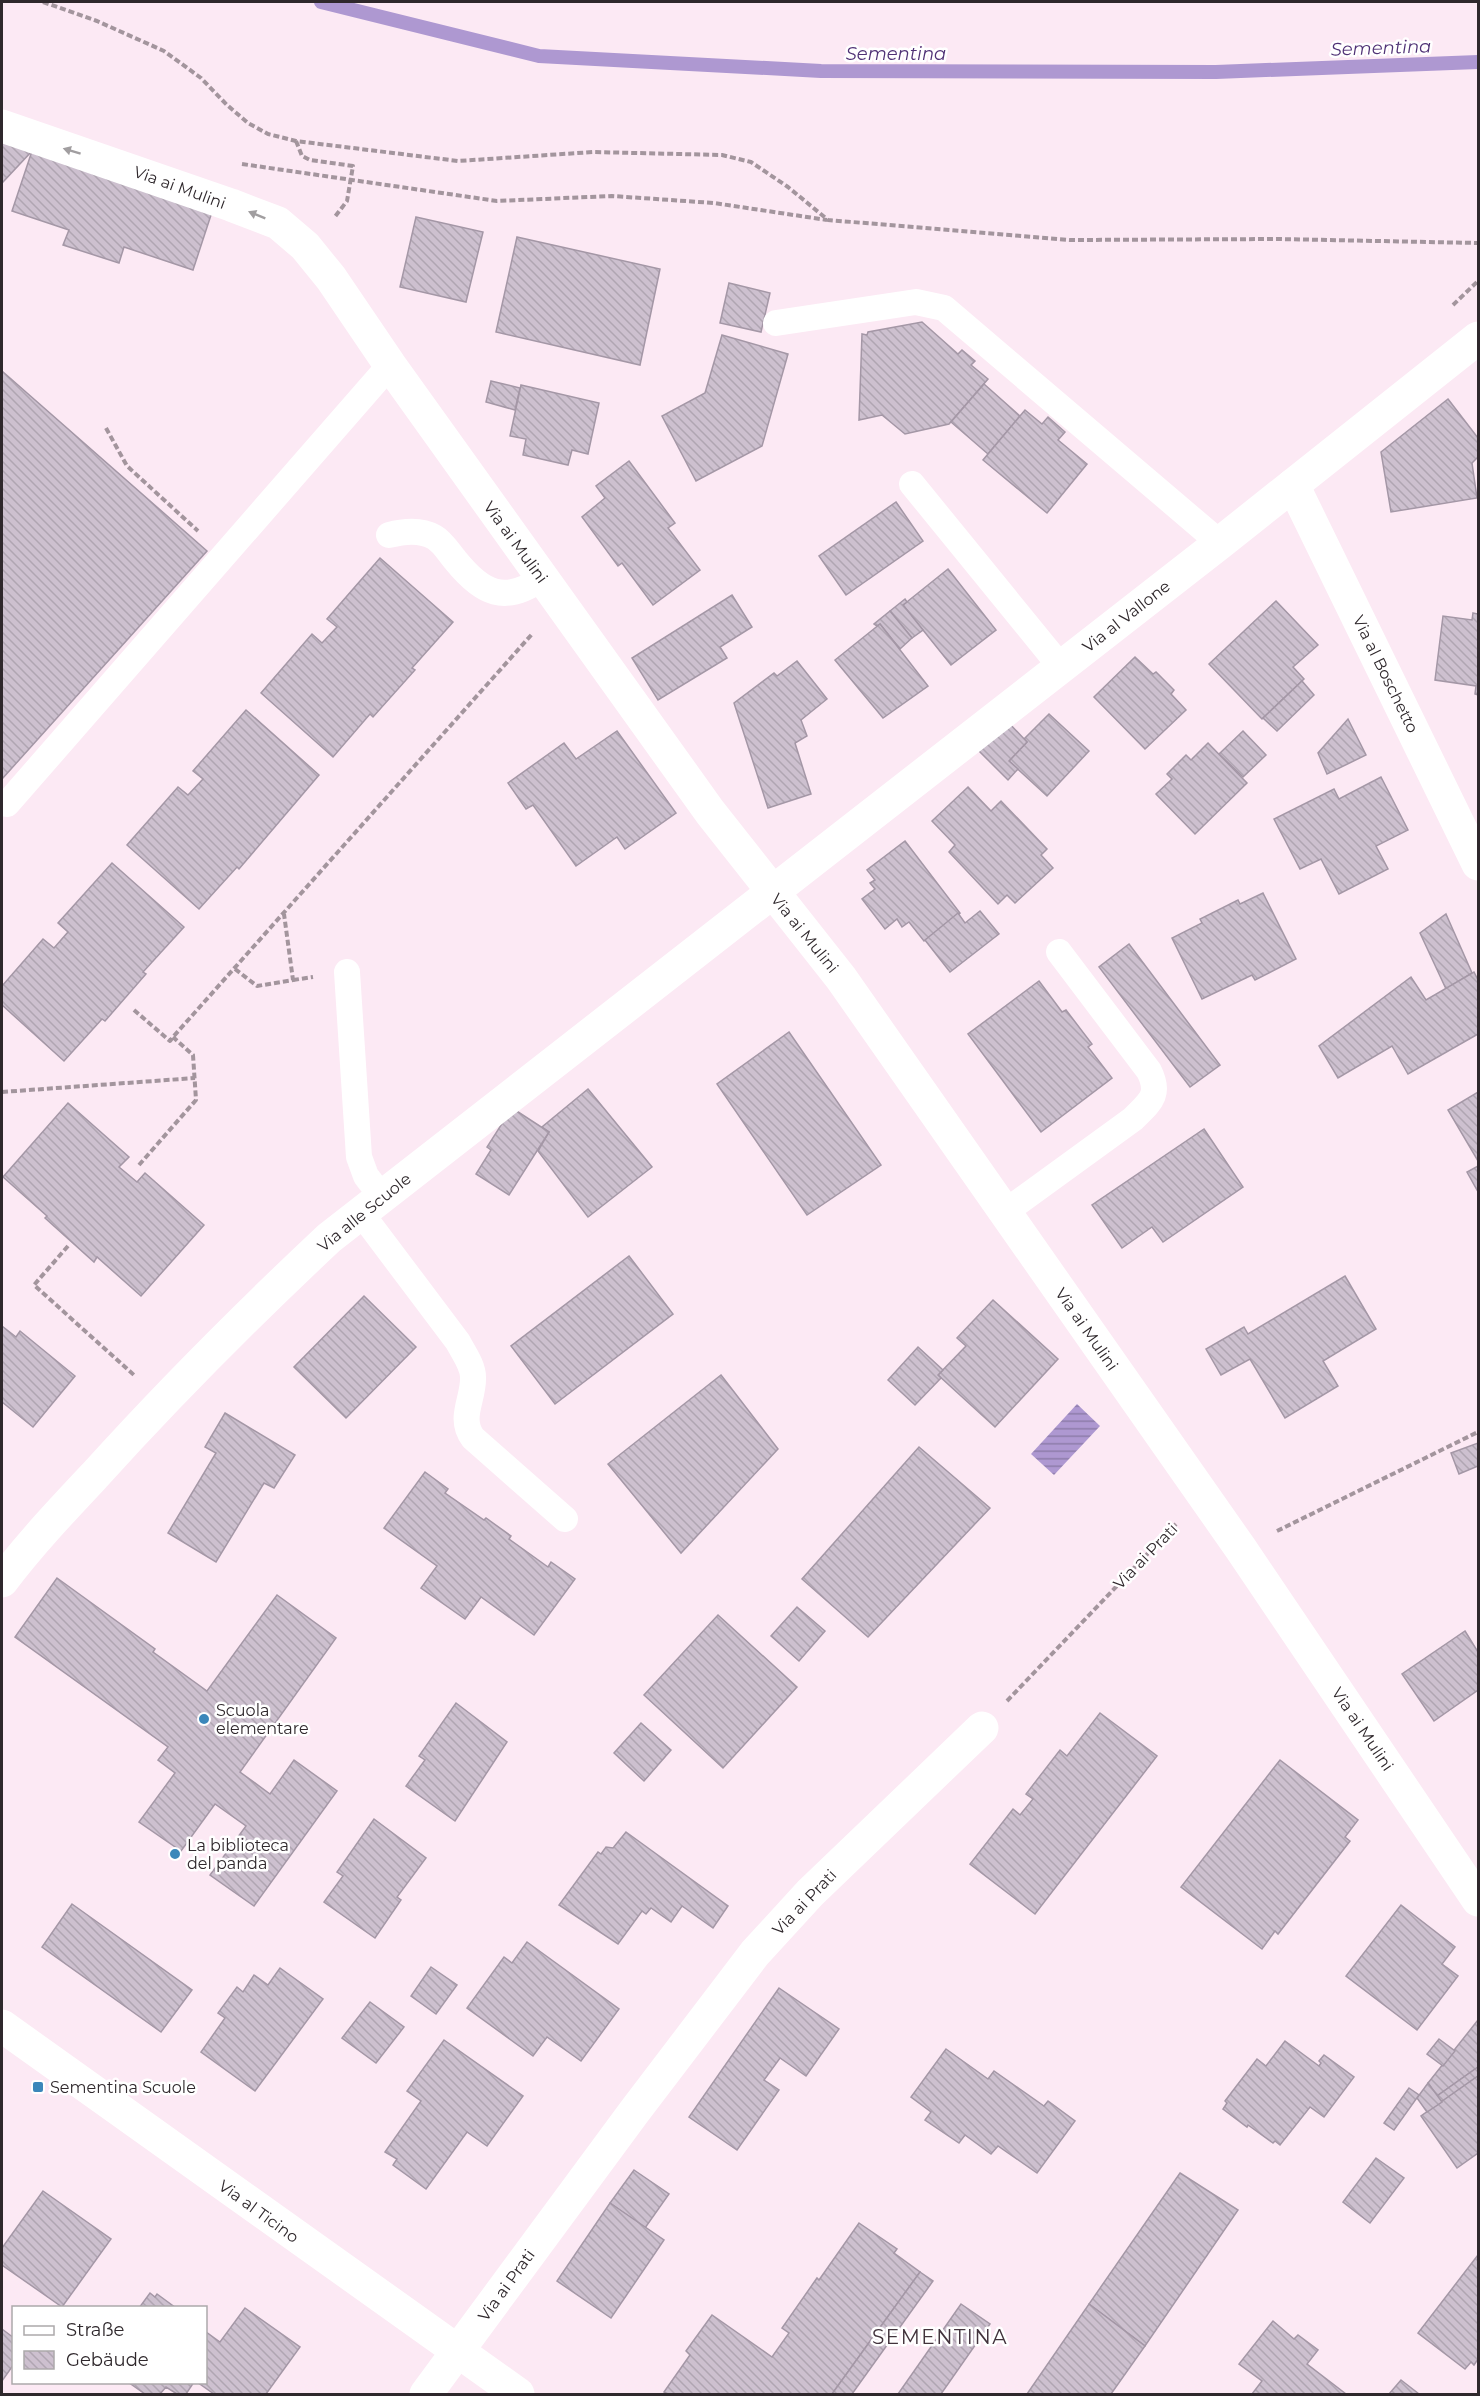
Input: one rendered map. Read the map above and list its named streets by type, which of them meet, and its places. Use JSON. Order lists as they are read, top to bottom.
{
  "streets": {
    "street": [
      "Via ai Mulini",
      "Via al Vallone",
      "Via al Boschetto",
      "Via alle Scuole",
      "Via ai Prati",
      "Via al Ticino"
    ]
  },
  "crossings": [
    ["Via ai Mulini", "Via al Vallone"],
    ["Via ai Mulini", "Via alle Scuole"],
    ["Via ai Mulini", "Via ai Prati"],
    ["Via al Vallone", "Via al Boschetto"],
    ["Via al Vallone", "Via alle Scuole"],
    ["Via ai Prati", "Via al Ticino"]
  ],
  "districts": ["SEMENTINA"],
  "water": ["Sementina"],
  "places": {
    "other": ["Scuola elementare", "La biblioteca del panda"],
    "transit": ["Sementina Scuole"]
  },
  "legend": ["Straße", "Gebäude"]
}
